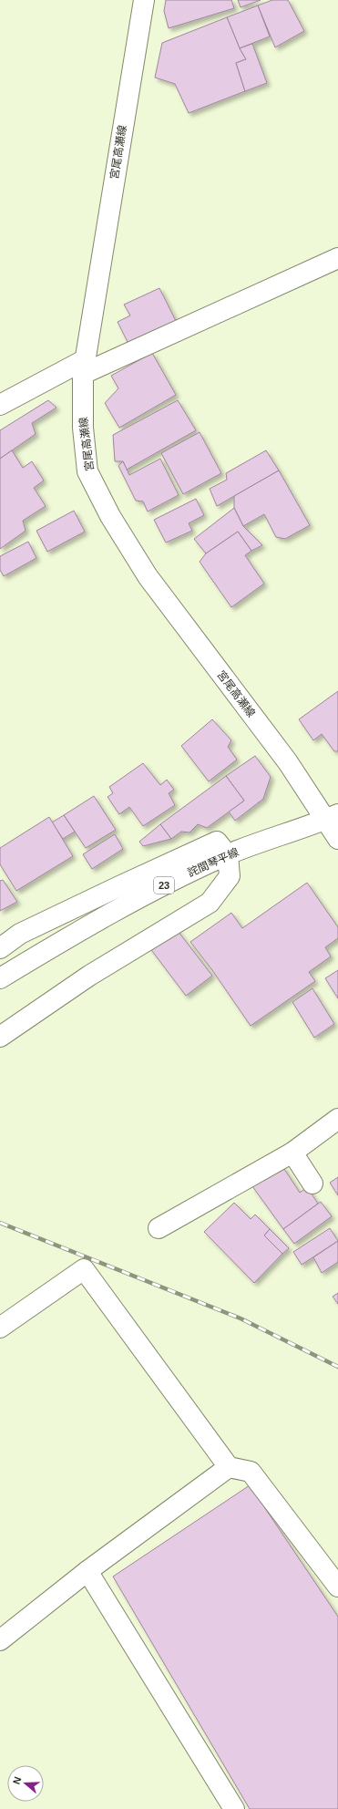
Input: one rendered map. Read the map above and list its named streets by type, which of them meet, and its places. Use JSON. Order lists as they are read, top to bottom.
{
  "streets": {
    "street": ["宮尾高瀬線", "詫間琴平線", "23"]
  },
  "crossings": [
    ["宮尾高瀬線", "詫間琴平線"]
  ],
  "north": "left"
}
